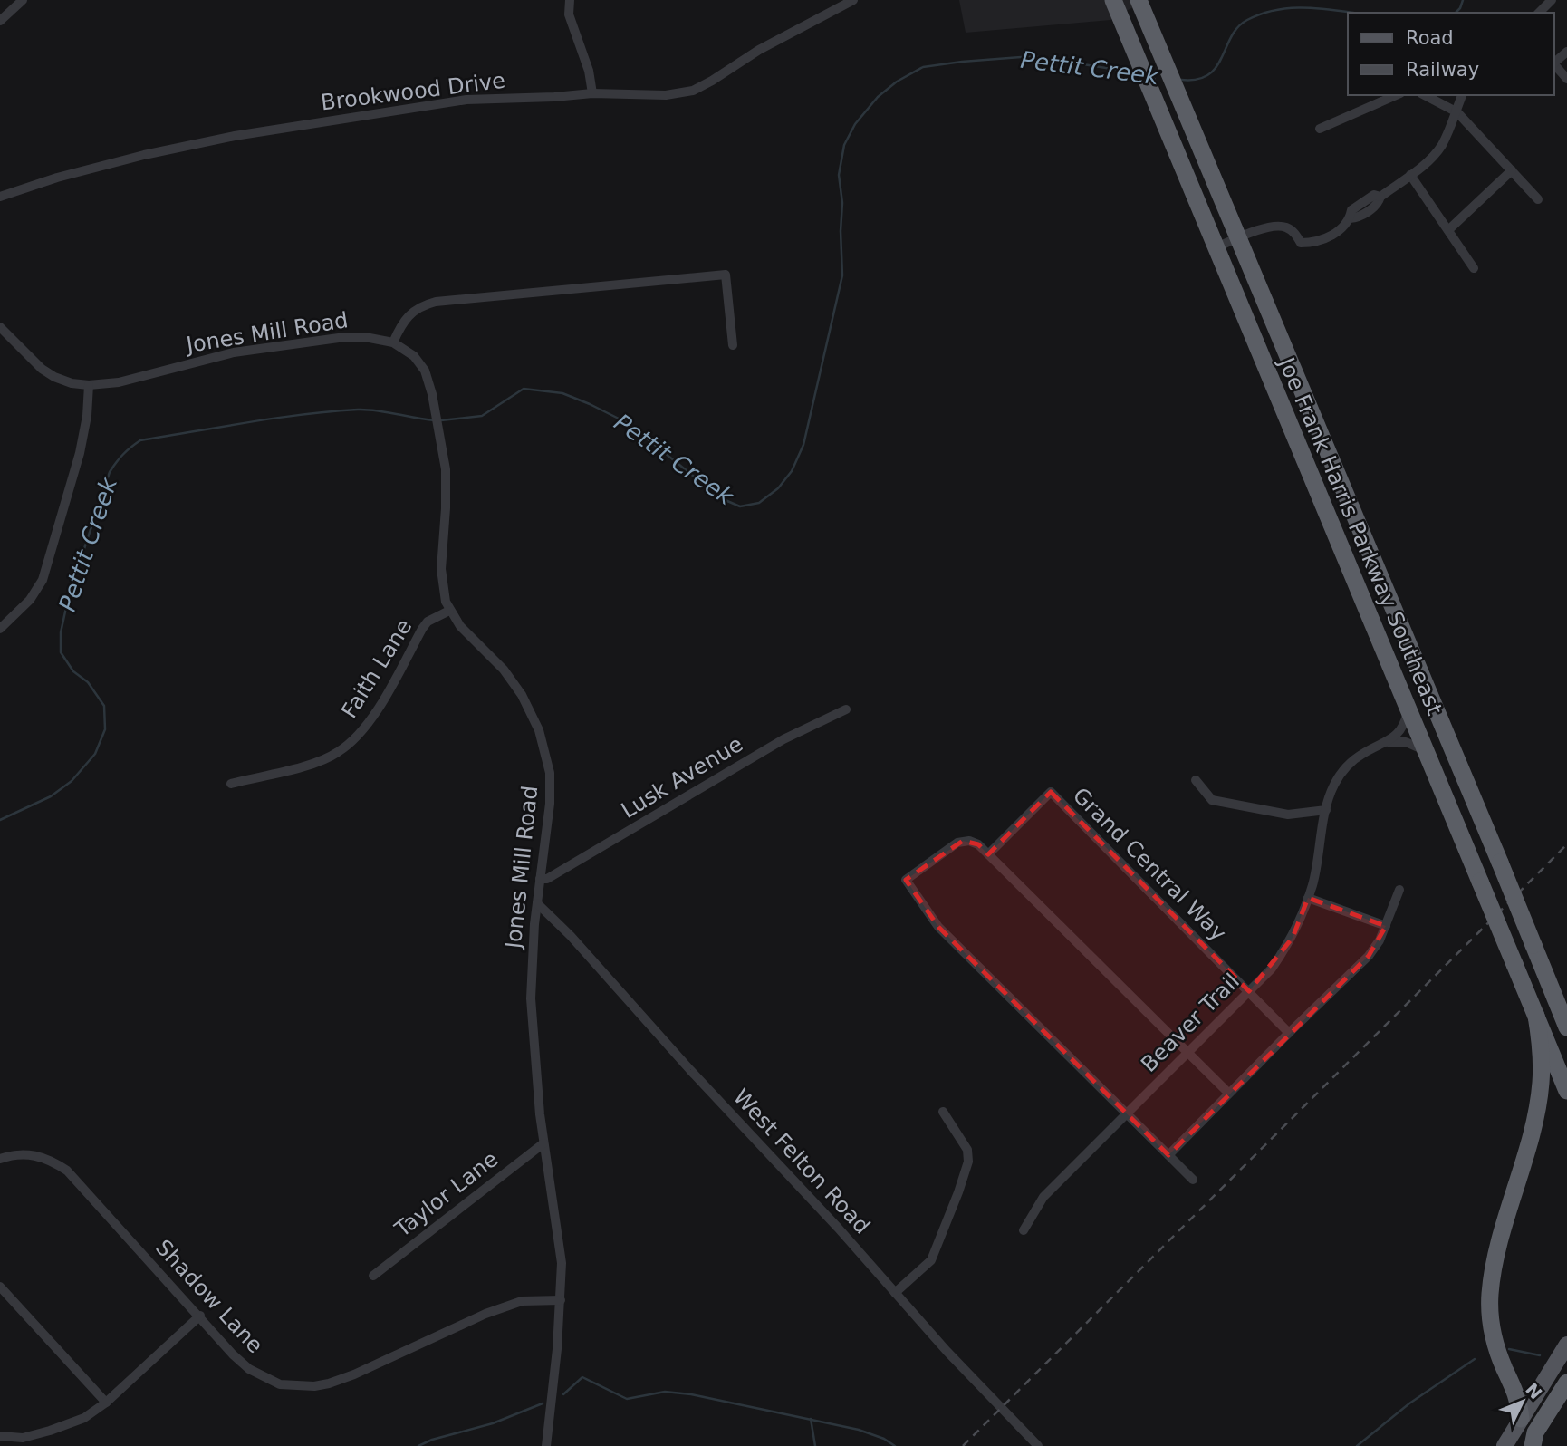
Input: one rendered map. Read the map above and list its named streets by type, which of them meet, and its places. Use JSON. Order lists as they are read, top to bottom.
{
  "streets": {
    "highway": ["Joe Frank Harris Parkway Southeast"],
    "street": [
      "Brookwood Drive",
      "Jones Mill Road",
      "Faith Lane",
      "Lusk Avenue",
      "Grand Central Way",
      "Beaver Trail",
      "West Felton Road",
      "Taylor Lane",
      "Shadow Lane"
    ]
  },
  "crossings": [
    ["Jones Mill Road", "Faith Lane"],
    ["Jones Mill Road", "Lusk Avenue"],
    ["Jones Mill Road", "West Felton Road"],
    ["Jones Mill Road", "Taylor Lane"],
    ["Jones Mill Road", "Shadow Lane"],
    ["Joe Frank Harris Parkway Southeast", "Beaver Trail"],
    ["Grand Central Way", "Beaver Trail"]
  ],
  "water": ["Pettit Creek"],
  "legend": ["Road", "Railway"],
  "north": "top right"
}
